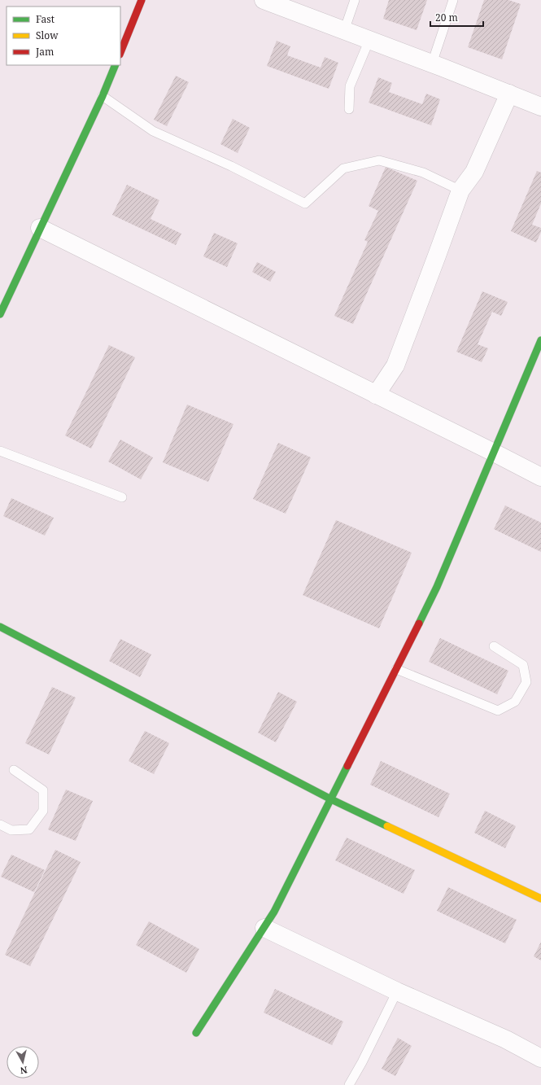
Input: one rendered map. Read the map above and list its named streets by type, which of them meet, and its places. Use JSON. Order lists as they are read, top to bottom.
{
  "legend": ["Fast", "Slow", "Jam"],
  "scale_bar": "20 m",
  "north": "bottom"
}
